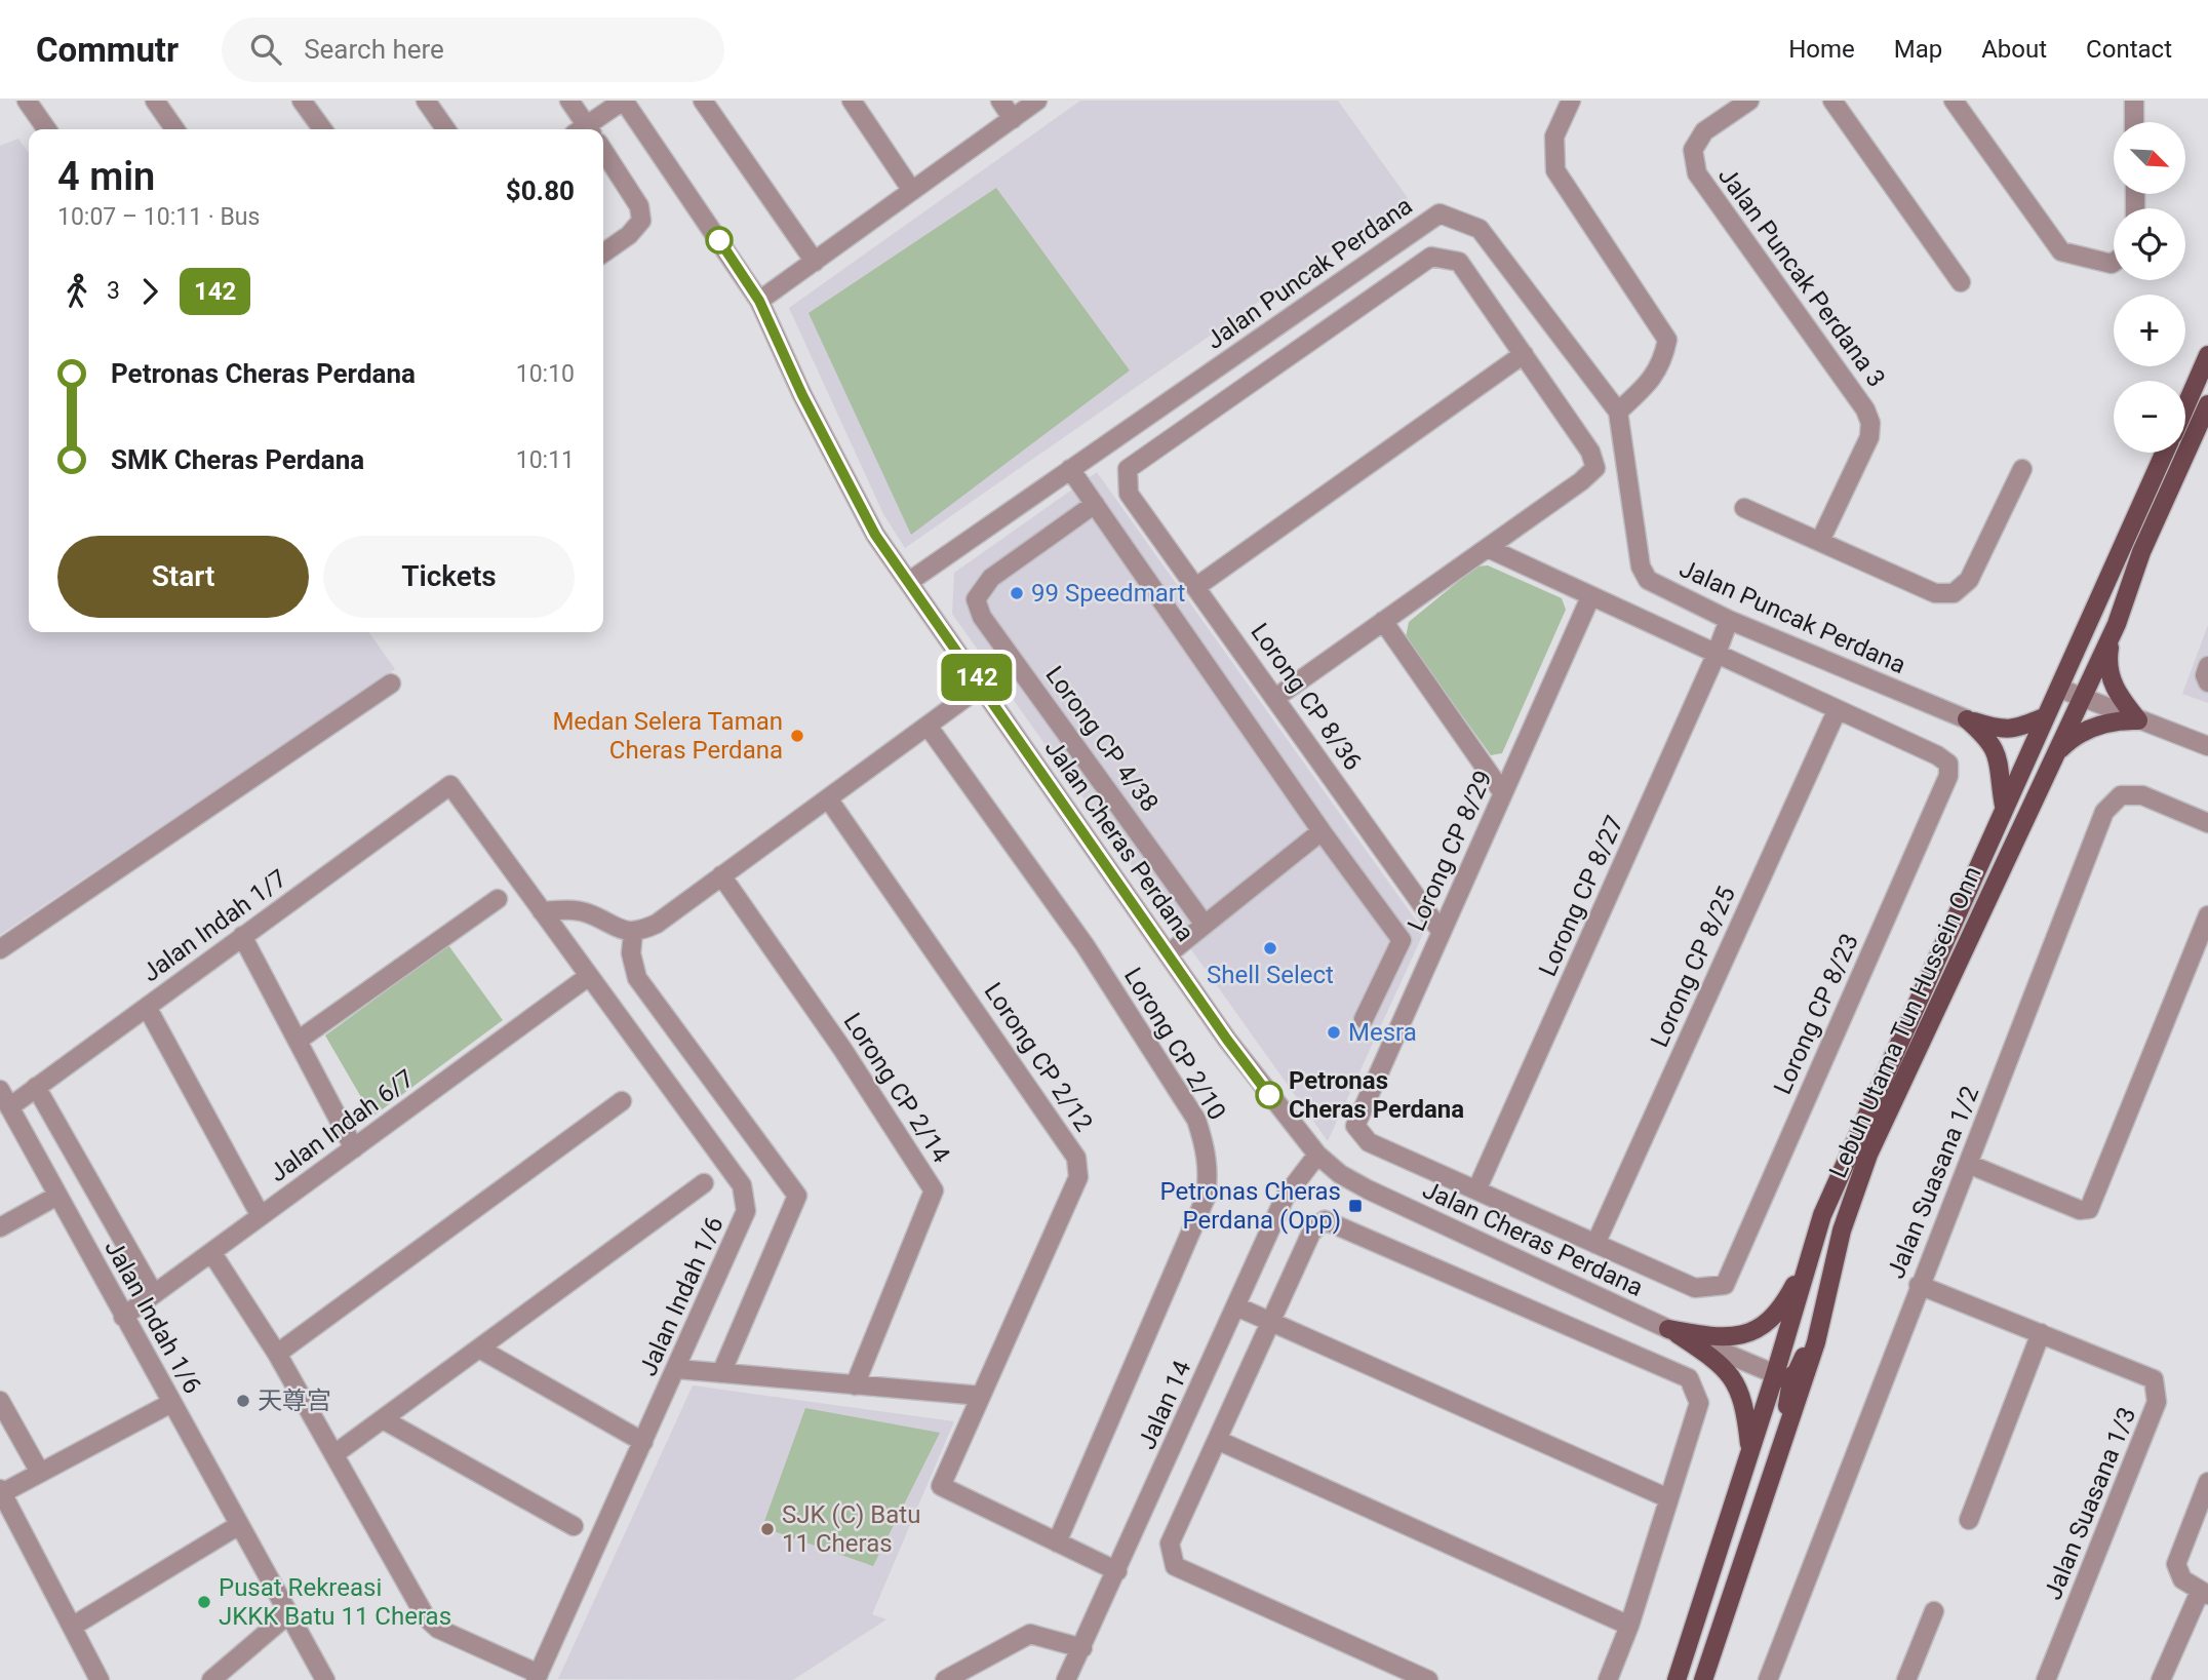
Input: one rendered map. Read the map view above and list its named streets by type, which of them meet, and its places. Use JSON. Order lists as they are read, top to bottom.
{
  "streets": {
    "main road": ["Lebuh Utama Tun Hussein Onn"],
    "street": [
      "Jalan Puncak Perdana",
      "Jalan Puncak Perdana 3",
      "Lorong CP 8/36",
      "Lorong CP 4/38",
      "Jalan Cheras Perdana",
      "Lorong CP 8/29",
      "Lorong CP 8/27",
      "Jalan Indah 1/7",
      "Lorong CP 8/25",
      "Lorong CP 8/23",
      "Lorong CP 2/10",
      "Lorong CP 2/12",
      "Lorong CP 2/14",
      "Jalan Indah 6/7",
      "Jalan Suasana 1/2",
      "Jalan Indah 1/6",
      "Jalan 14",
      "Jalan Suasana 1/3"
    ]
  },
  "crossings": [
    ["Jalan Puncak Perdana", "Jalan Cheras Perdana"],
    ["Jalan Puncak Perdana", "Lorong CP 8/27"],
    ["Lorong CP 8/36", "Lorong CP 8/29"],
    ["Jalan Cheras Perdana", "Lebuh Utama Tun Hussein Onn"],
    ["Jalan Cheras Perdana", "Jalan 14"],
    ["Lorong CP 8/29", "Lorong CP 8/27"],
    ["Jalan Indah 1/7", "Jalan Indah 1/6"],
    ["Lorong CP 8/25", "Lorong CP 8/23"],
    ["Lorong CP 2/10", "Lorong CP 2/12"],
    ["Jalan Indah 6/7", "Jalan Indah 1/6"],
    ["Jalan Suasana 1/2", "Jalan Suasana 1/3"]
  ],
  "places": {
    "other": [
      "99 Speedmart",
      "Medan Selera Taman Cheras Perdana",
      "Shell Select",
      "Mesra",
      "Petronas Cheras Perdana",
      "天尊宫",
      "SJK (C) Batu 11 Cheras",
      "Pusat Rekreasi JKKK Batu 11 Cheras"
    ],
    "transit": ["Petronas Cheras Perdana (Opp)"]
  },
  "lines": ["bus line 142"],
  "north": "bottom right",
  "page": {
    "header": "Commutr",
    "search": "Search here",
    "nav": [
      "Home",
      "Map",
      "About",
      "Contact"
    ],
    "on_map": "142",
    "map_buttons": ["+", "−"],
    "heading": ["4 min", "10:07 – 10:11 · Bus", "$0.80"],
    "legs": ["3", "142"],
    "list": [
      {
        "name": "Petronas Cheras Perdana",
        "value": "10:10"
      },
      {
        "name": "SMK Cheras Perdana",
        "value": "10:11"
      }
    ],
    "buttons": ["Start", "Tickets"]
  }
}
